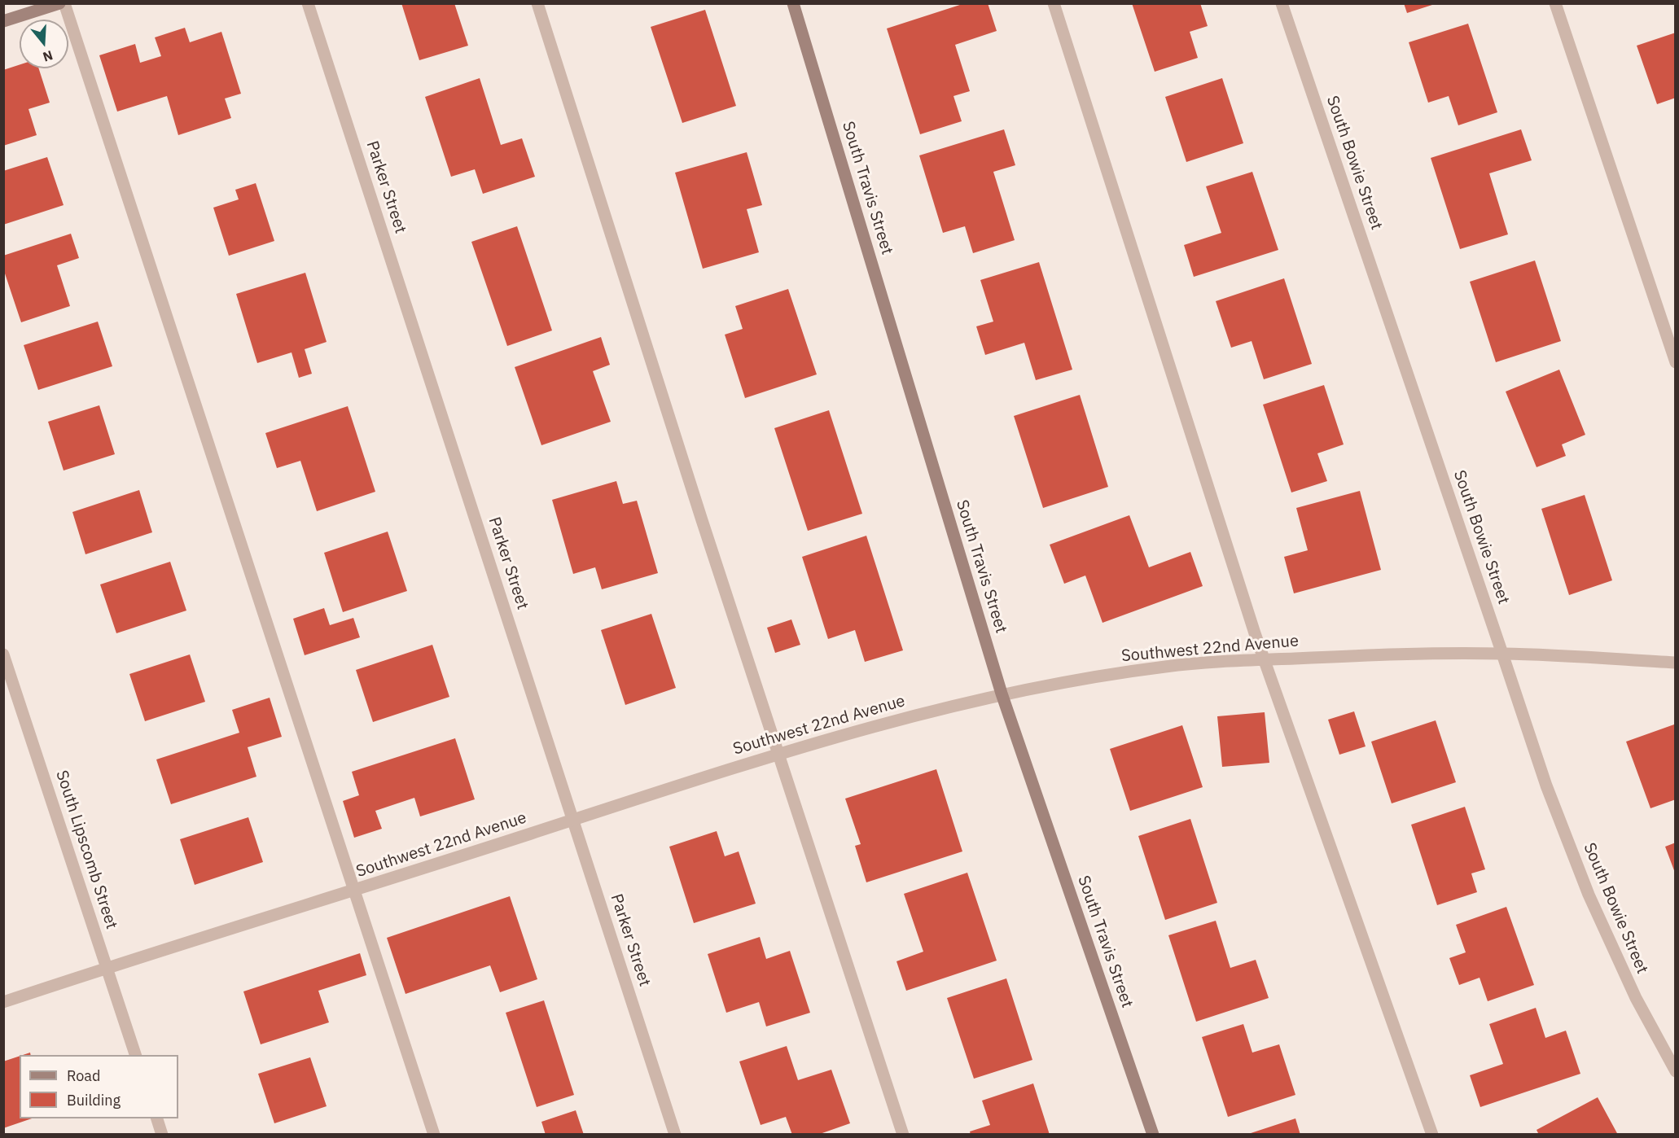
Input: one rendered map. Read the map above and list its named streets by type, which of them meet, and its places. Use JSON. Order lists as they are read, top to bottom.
{
  "streets": {
    "main road": ["South Travis Street"],
    "street": [
      "South Bowie Street",
      "Parker Street",
      "Southwest 22nd Avenue",
      "South Lipscomb Street"
    ]
  },
  "crossings": [
    ["South Bowie Street", "Southwest 22nd Avenue"],
    ["Parker Street", "Southwest 22nd Avenue"],
    ["South Travis Street", "Southwest 22nd Avenue"],
    ["Southwest 22nd Avenue", "South Lipscomb Street"]
  ],
  "legend": ["Road", "Building"],
  "north": "bottom"
}
